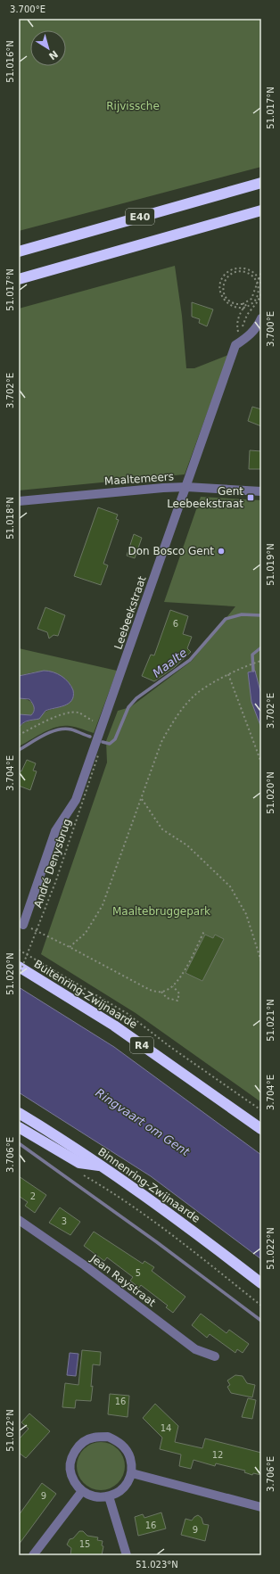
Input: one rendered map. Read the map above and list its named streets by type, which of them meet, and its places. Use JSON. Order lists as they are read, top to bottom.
{
  "streets": {
    "highway": [
      "E40",
      "Buitenring-Zwijnaarde",
      "R4",
      "Binnenring-Zwijnaarde"
    ],
    "street": ["Maaltemeers", "Leebeekstraat", "Jean Raystraat"],
    "path": ["André Denysbrug"]
  },
  "crossings": [
    ["Maaltemeers", "Leebeekstraat"]
  ],
  "water": ["Maalte", "Ringvaart om Gent"],
  "parks": ["Rijvissche", "Maaltebruggepark"],
  "places": {
    "transit": ["Gent Leebeekstraat"],
    "other": ["Don Bosco Gent"]
  },
  "house_numbers": [
    "6",
    "2",
    "3",
    "5",
    "16",
    "14",
    "12",
    "9",
    "16",
    "9",
    "15"
  ],
  "north": "bottom right",
  "coordinates": [
    "3.700°E",
    "51.016°N",
    "51.017°N",
    "3.702°E",
    "51.018°N",
    "51.019°N",
    "3.704°E",
    "51.020°N",
    "51.021°N",
    "3.706°E",
    "51.022°N",
    "51.023°N"
  ]
}
